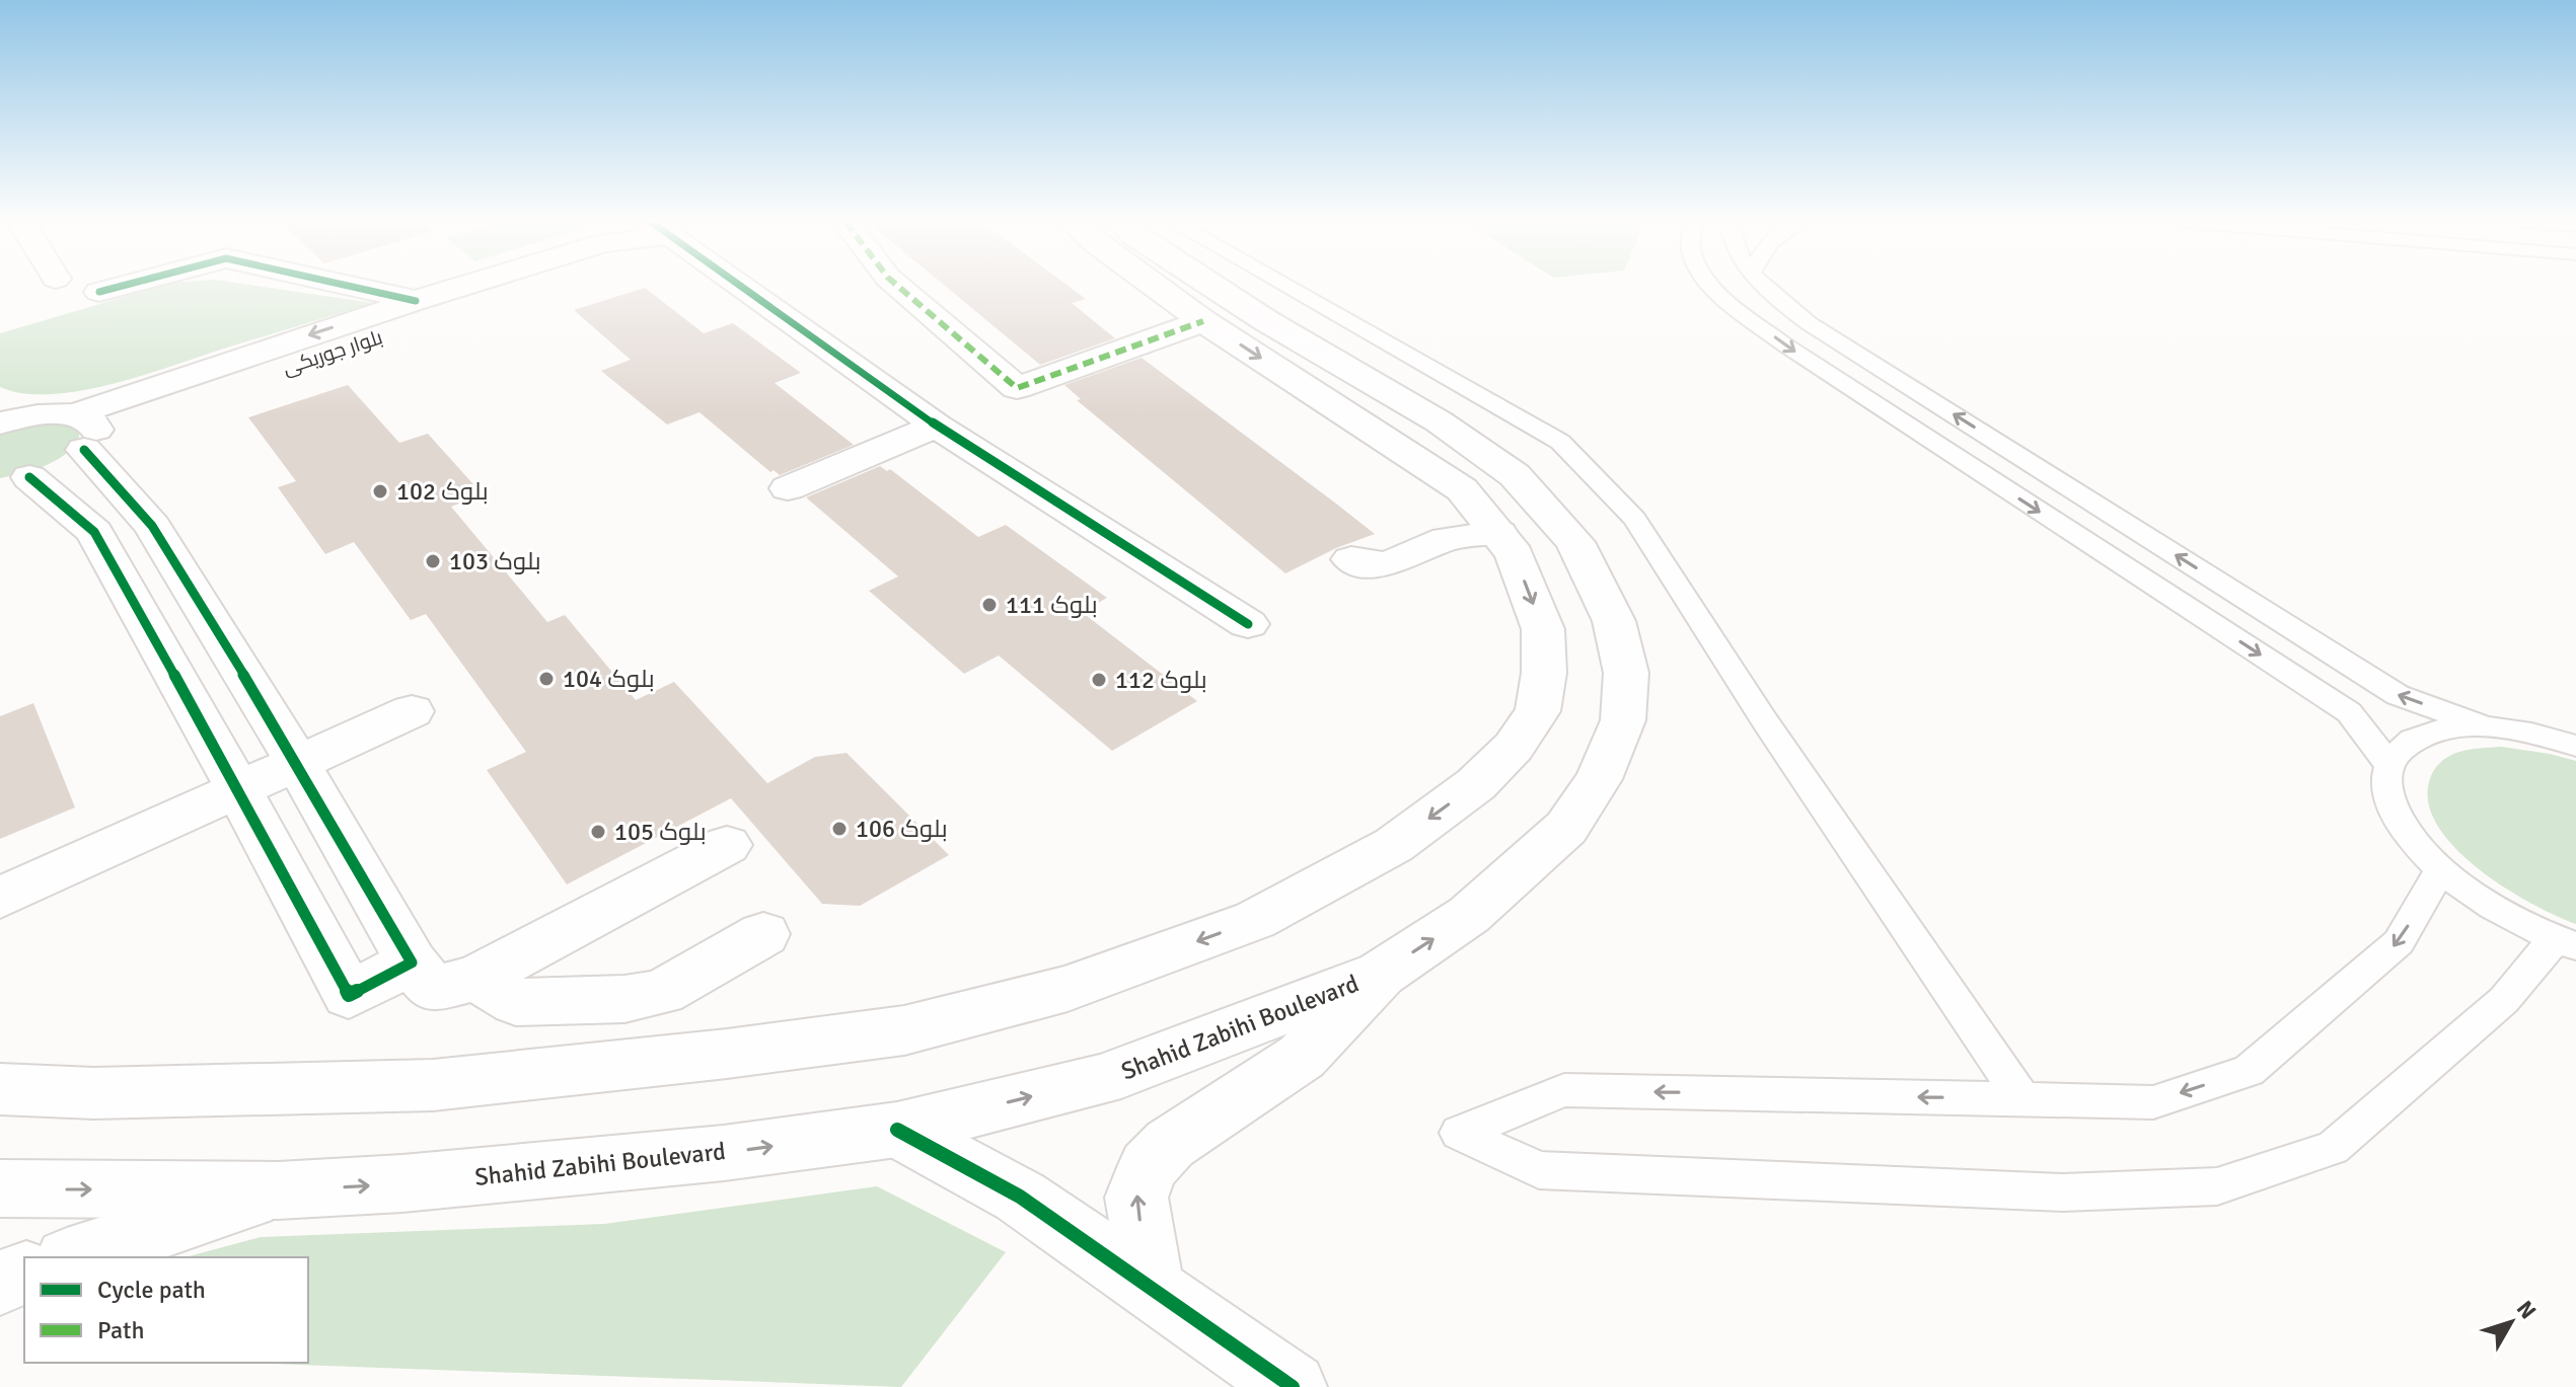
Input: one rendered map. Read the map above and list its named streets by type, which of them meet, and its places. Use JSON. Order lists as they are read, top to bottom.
{
  "streets": {
    "street": ["بلوار جوریکی", "Shahid Zabihi Boulevard"]
  },
  "places": [
    "بلوک 102",
    "بلوک 103",
    "بلوک 111",
    "بلوک 104",
    "بلوک 112",
    "بلوک 106",
    "بلوک 105"
  ],
  "legend": ["Cycle path", "Path"],
  "north": "top right"
}
